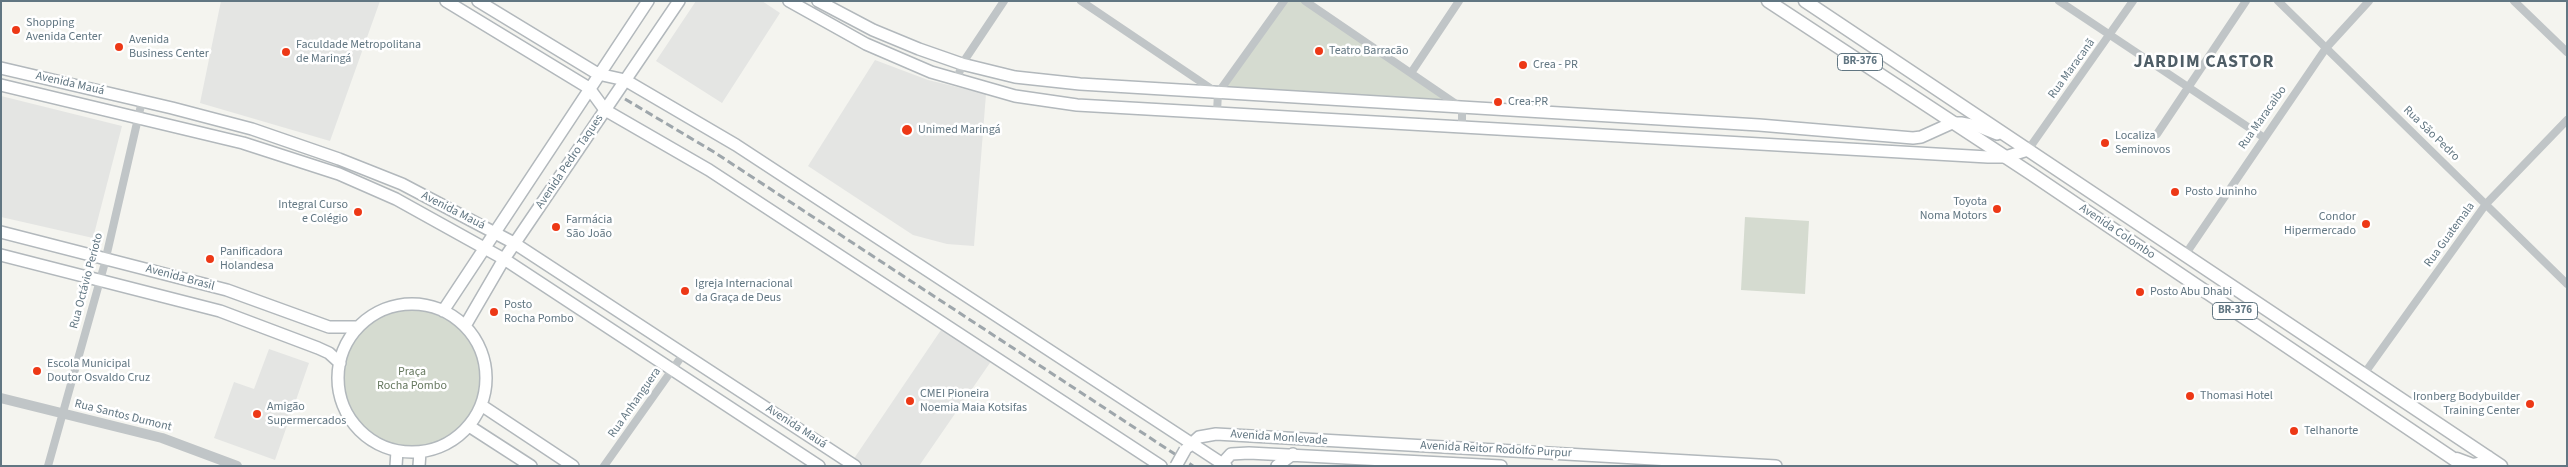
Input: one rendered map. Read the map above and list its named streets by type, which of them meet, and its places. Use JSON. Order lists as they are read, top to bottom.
{
  "streets": {
    "main road": [
      "BR-376",
      "Avenida Mauá",
      "Avenida Pedro Taques",
      "Avenida Colombo",
      "Avenida Brasil",
      "Avenida Monlevade",
      "Avenida Reitor Rodolfo Purpur"
    ],
    "street": [
      "Rua Maracanã",
      "Rua Maracaibo",
      "Rua São Pedro",
      "Rua Guatemala",
      "Rua Octávio Perioto",
      "Rua Anhanguera",
      "Rua Santos Dumont"
    ]
  },
  "crossings": [
    ["Rua Maracanã", "Avenida Colombo"],
    ["Avenida Mauá", "Avenida Pedro Taques"],
    ["Avenida Mauá", "Rua Octávio Perioto"],
    ["Avenida Mauá", "Rua Anhanguera"],
    ["Rua Maracaibo", "Rua São Pedro"],
    ["Rua Maracaibo", "Avenida Colombo"],
    ["Rua São Pedro", "Rua Guatemala"],
    ["Avenida Pedro Taques", "Avenida Brasil"],
    ["Avenida Colombo", "Rua Guatemala"],
    ["Avenida Brasil", "Rua Octávio Perioto"],
    ["Rua Octávio Perioto", "Rua Santos Dumont"],
    ["Avenida Monlevade", "Avenida Reitor Rodolfo Purpur"]
  ],
  "districts": ["JARDIM CASTOR"],
  "parks": ["Praça Rocha Pombo"],
  "places": [
    "Shopping Avenida Center",
    "Avenida Business Center",
    "Teatro Barracão",
    "Faculdade Metropolitana de Maringá",
    "Crea - PR",
    "Crea-PR",
    "Unimed Maringá",
    "Localiza Seminovos",
    "Posto Juninho",
    "Toyota Noma Motors",
    "Integral Curso e Colégio",
    "Condor Hipermercado",
    "Farmácia São João",
    "Panificadora Holandesa",
    "Igreja Internacional da Graça de Deus",
    "Posto Abu Dhabi",
    "Posto Rocha Pombo",
    "Escola Municipal Doutor Osvaldo Cruz",
    "Thomasi Hotel",
    "CMEI Pioneira Noemia Maia Kotsifas",
    "Ironberg Bodybuilder Training Center",
    "Amigão Supermercados",
    "Telhanorte"
  ]
}
